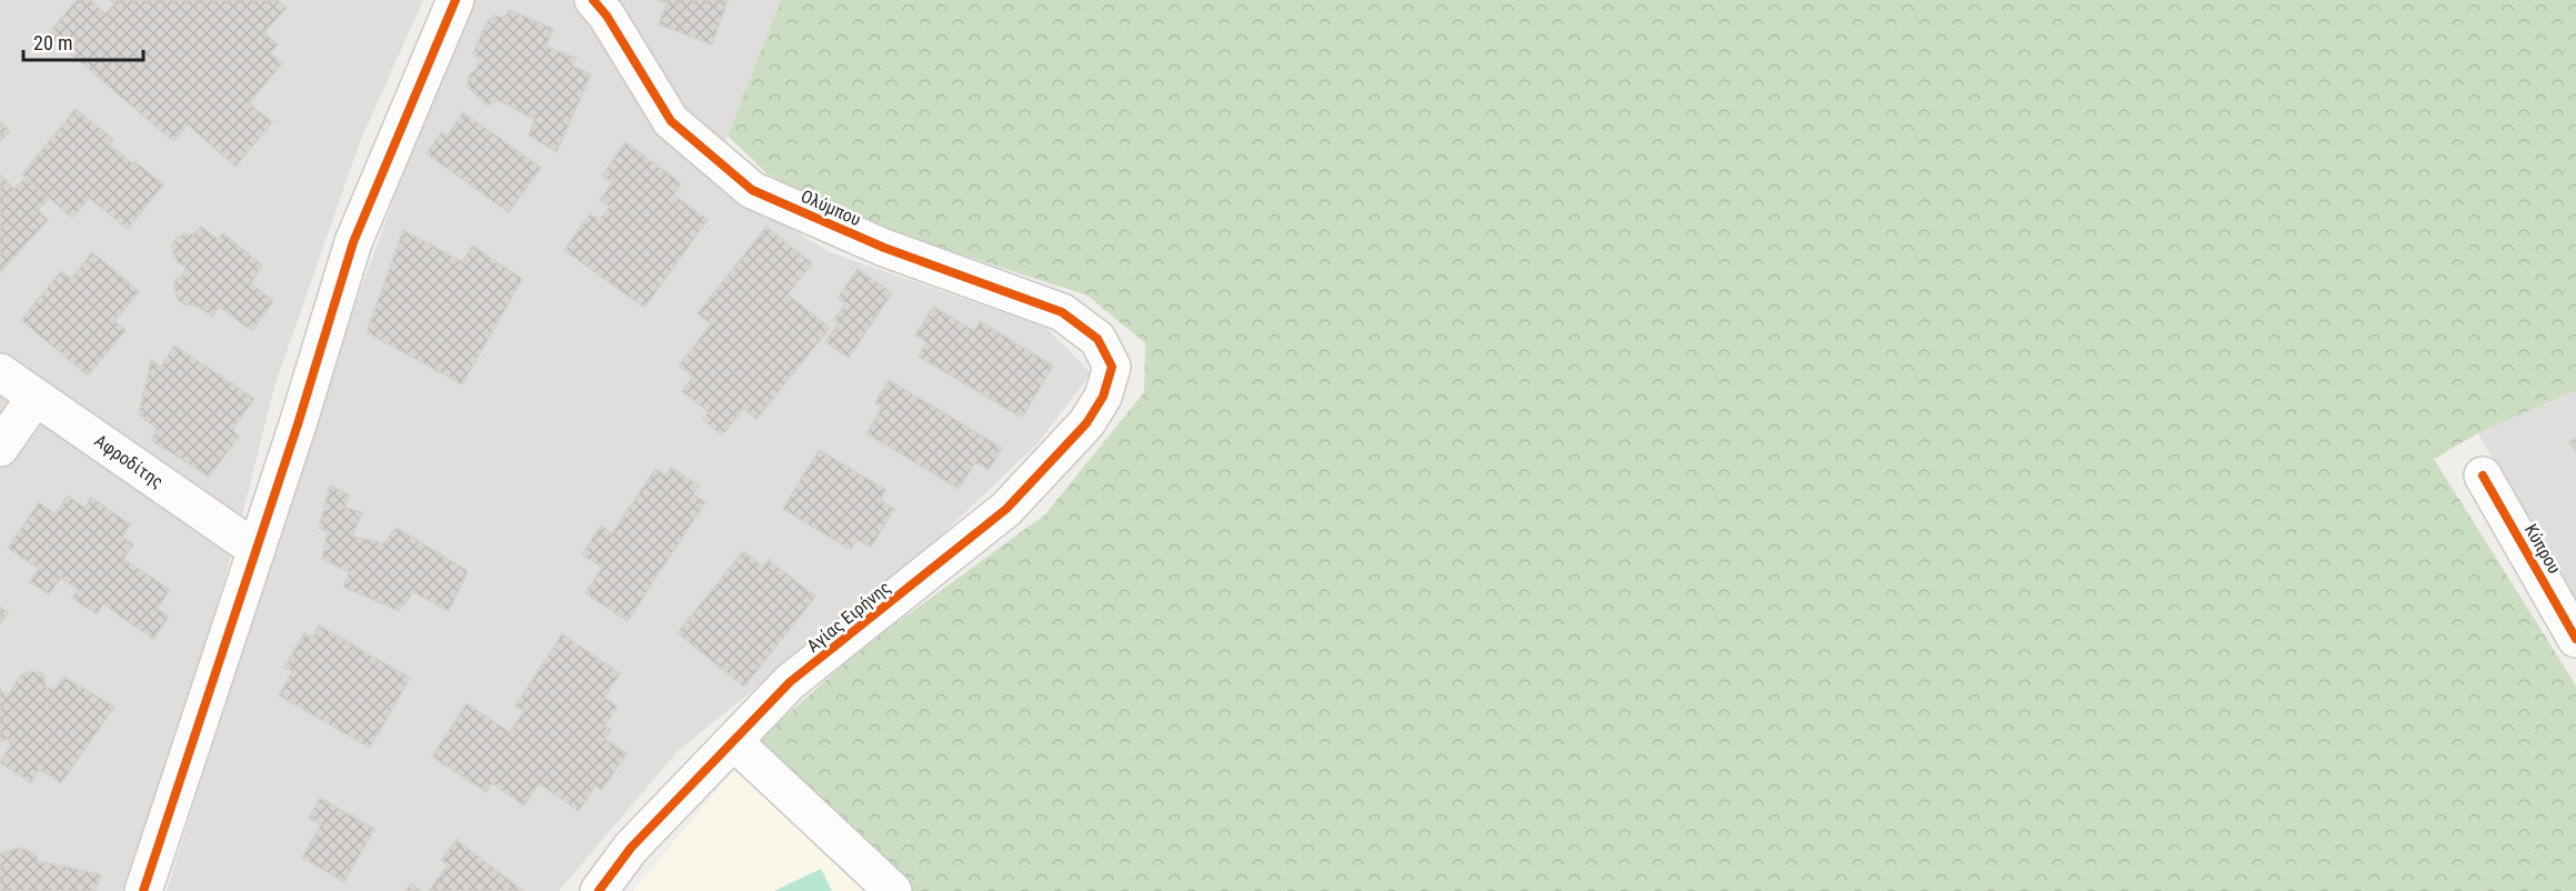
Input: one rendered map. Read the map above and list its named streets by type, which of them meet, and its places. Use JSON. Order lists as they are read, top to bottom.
{
  "streets": {
    "street": [
      "Ολύμπου",
      "Αφροδίτης",
      "Κύπρου",
      "Αγίας Ειρήνης"
    ]
  },
  "crossings": [
    ["Ολύμπου", "Αγίας Ειρήνης"]
  ],
  "scale_bar": "20 m"
}
